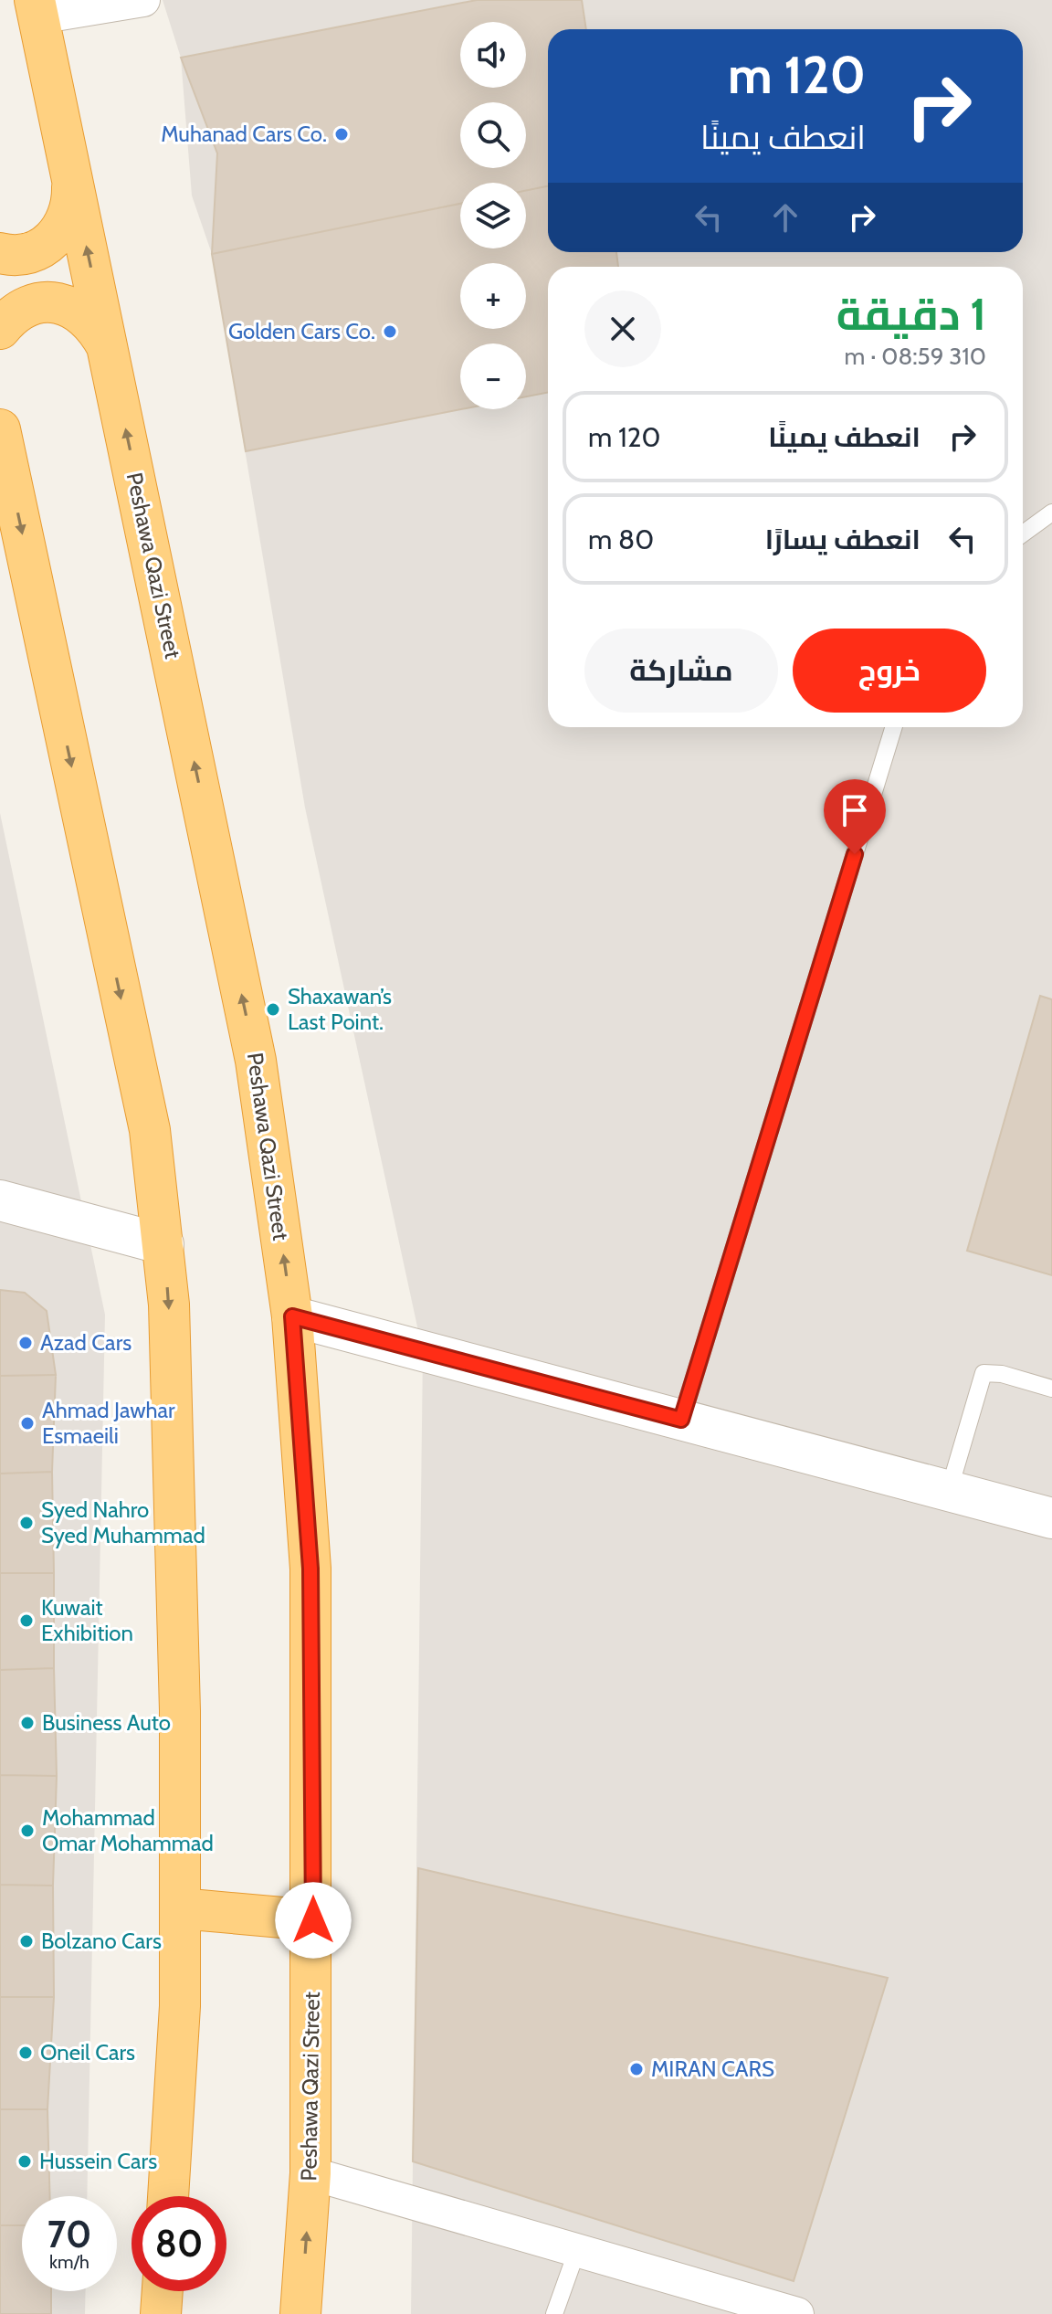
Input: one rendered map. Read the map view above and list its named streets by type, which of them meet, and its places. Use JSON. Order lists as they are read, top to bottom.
{
  "streets": {
    "highway": ["Peshawa Qazi Street"]
  },
  "places": [
    "Muhanad Cars Co.",
    "Golden Cars Co.",
    "Shaxawan’s Last Point.",
    "Azad Cars",
    "Ahmad Jawhar Esmaeili",
    "Syed Nahro Syed Muhammad",
    "Kuwait Exhibition",
    "Business Auto",
    "Mohammad Omar Mohammad",
    "Bolzano Cars",
    "Oneil Cars",
    "MIRAN CARS",
    "Hussein Cars"
  ],
  "page": {
    "map_buttons": ["+", "−"],
    "turn": ["120 m", "انعطف يمينًا"],
    "heading": ["1 دقيقة", "310 m · 08:59"],
    "list": [
      {
        "name": "انعطف يمينًا",
        "value": "120 m"
      },
      {
        "name": "انعطف يسارًا",
        "value": "80 m"
      }
    ],
    "buttons": ["خروج", "مشاركة"],
    "speed": "70 km/h",
    "limit": "80"
  }
}
